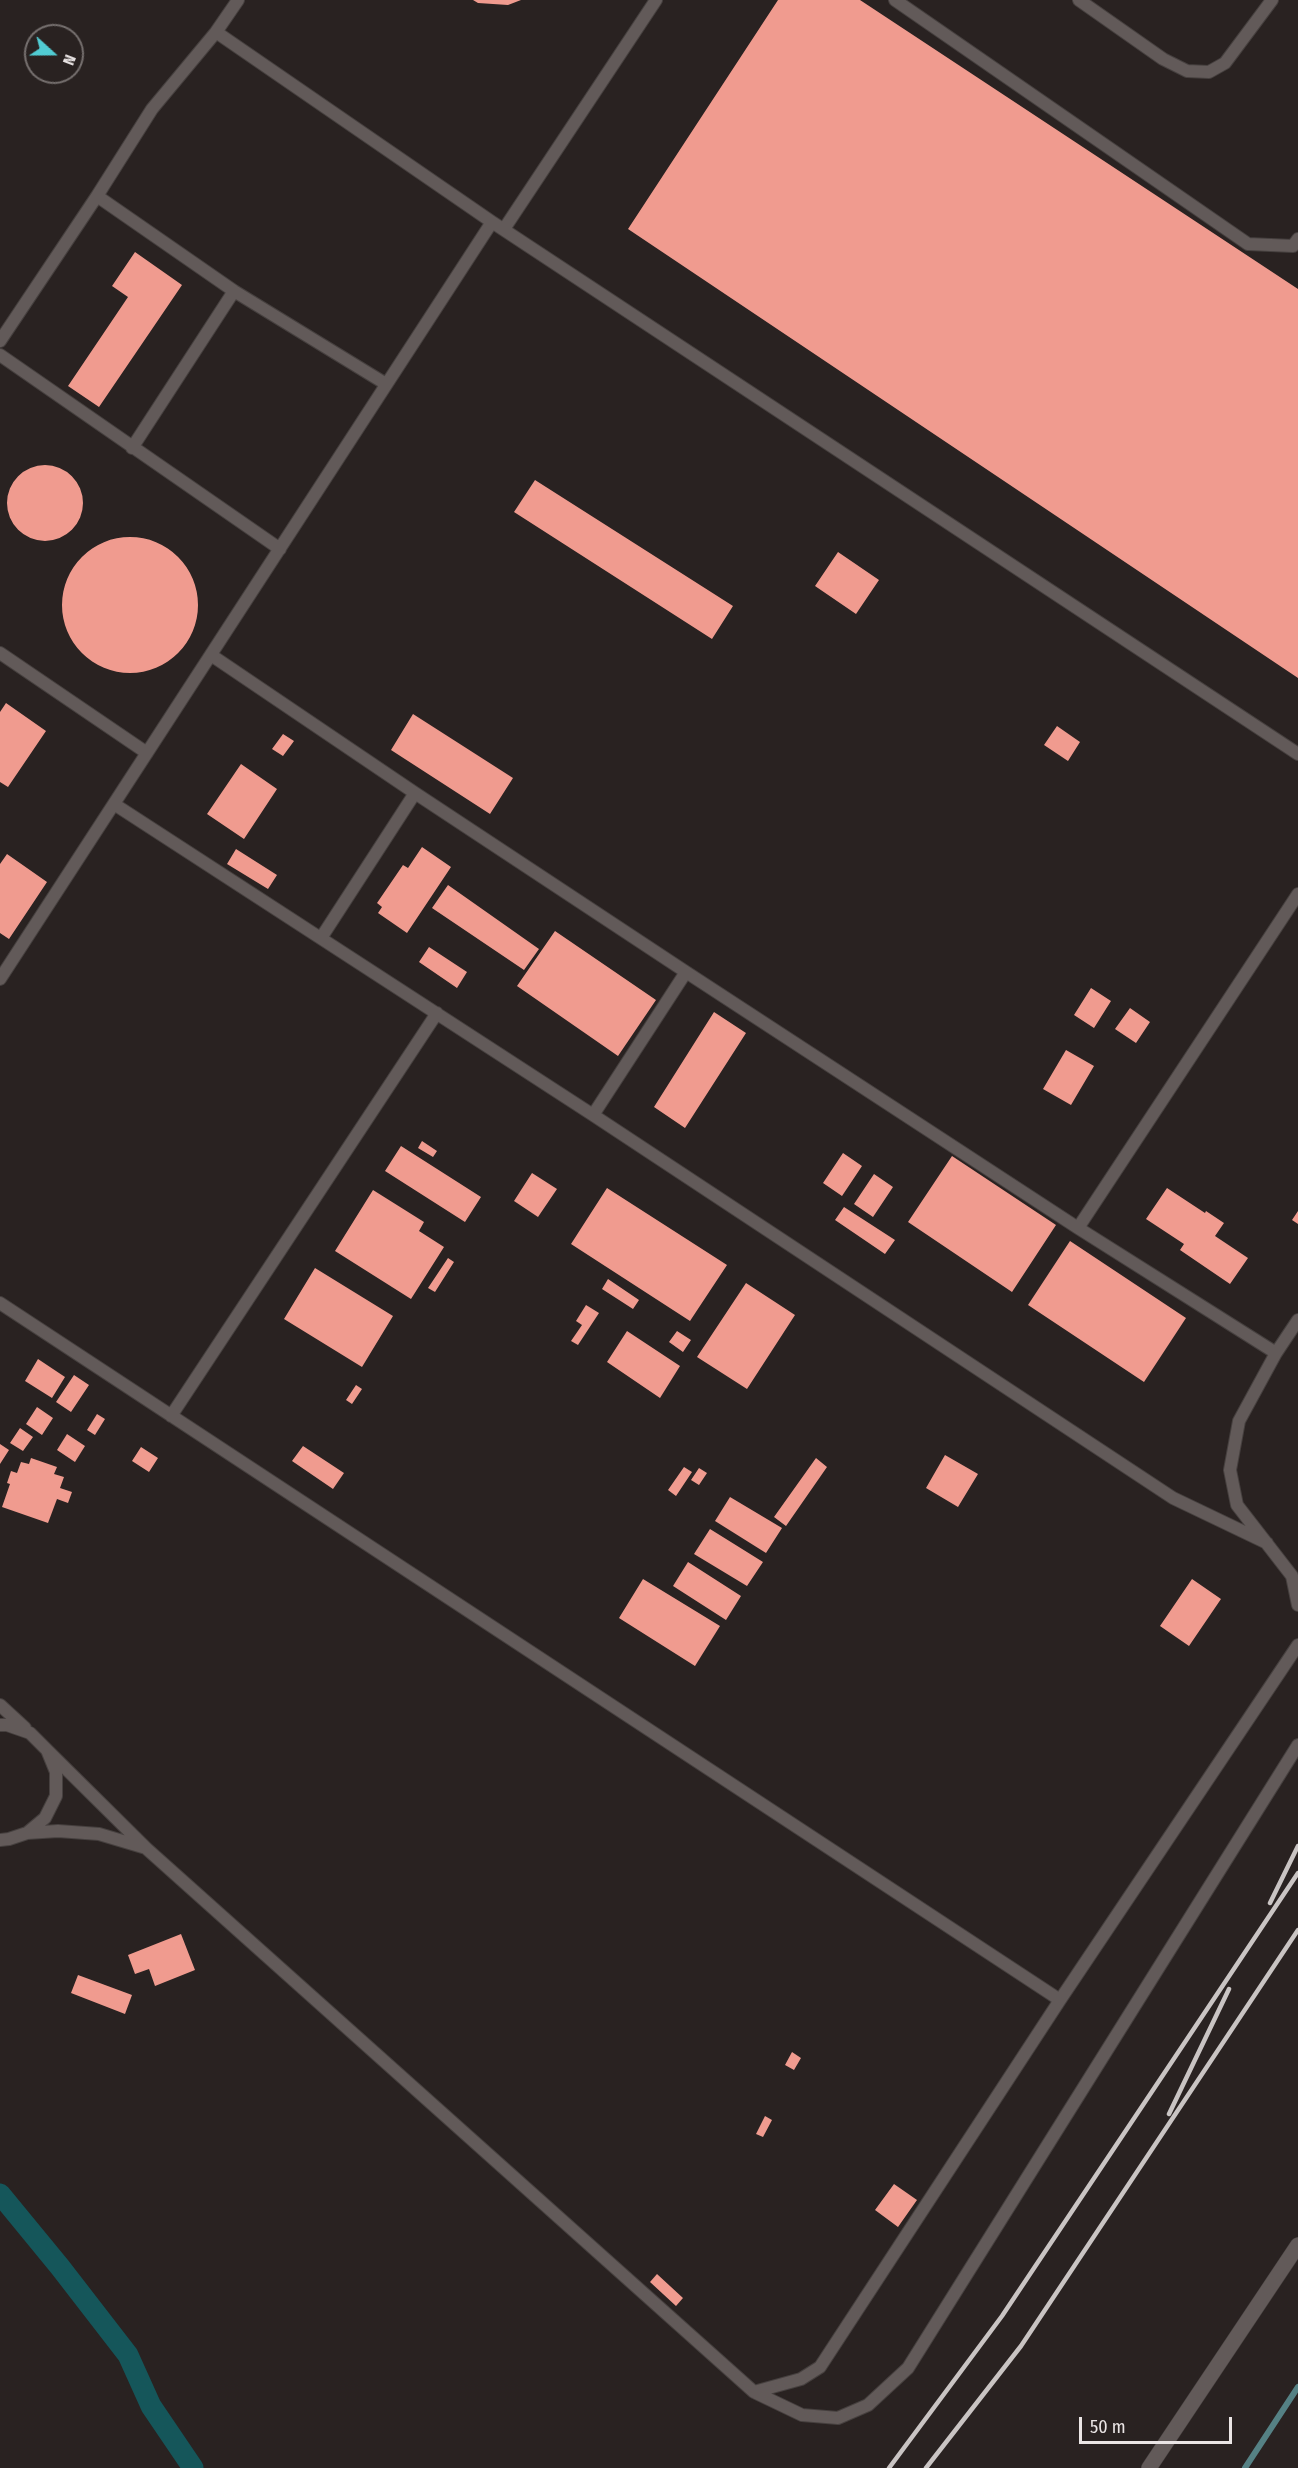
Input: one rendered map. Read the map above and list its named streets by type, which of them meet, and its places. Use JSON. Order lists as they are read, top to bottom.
{
  "scale_bar": "50 m",
  "north": "right"
}
